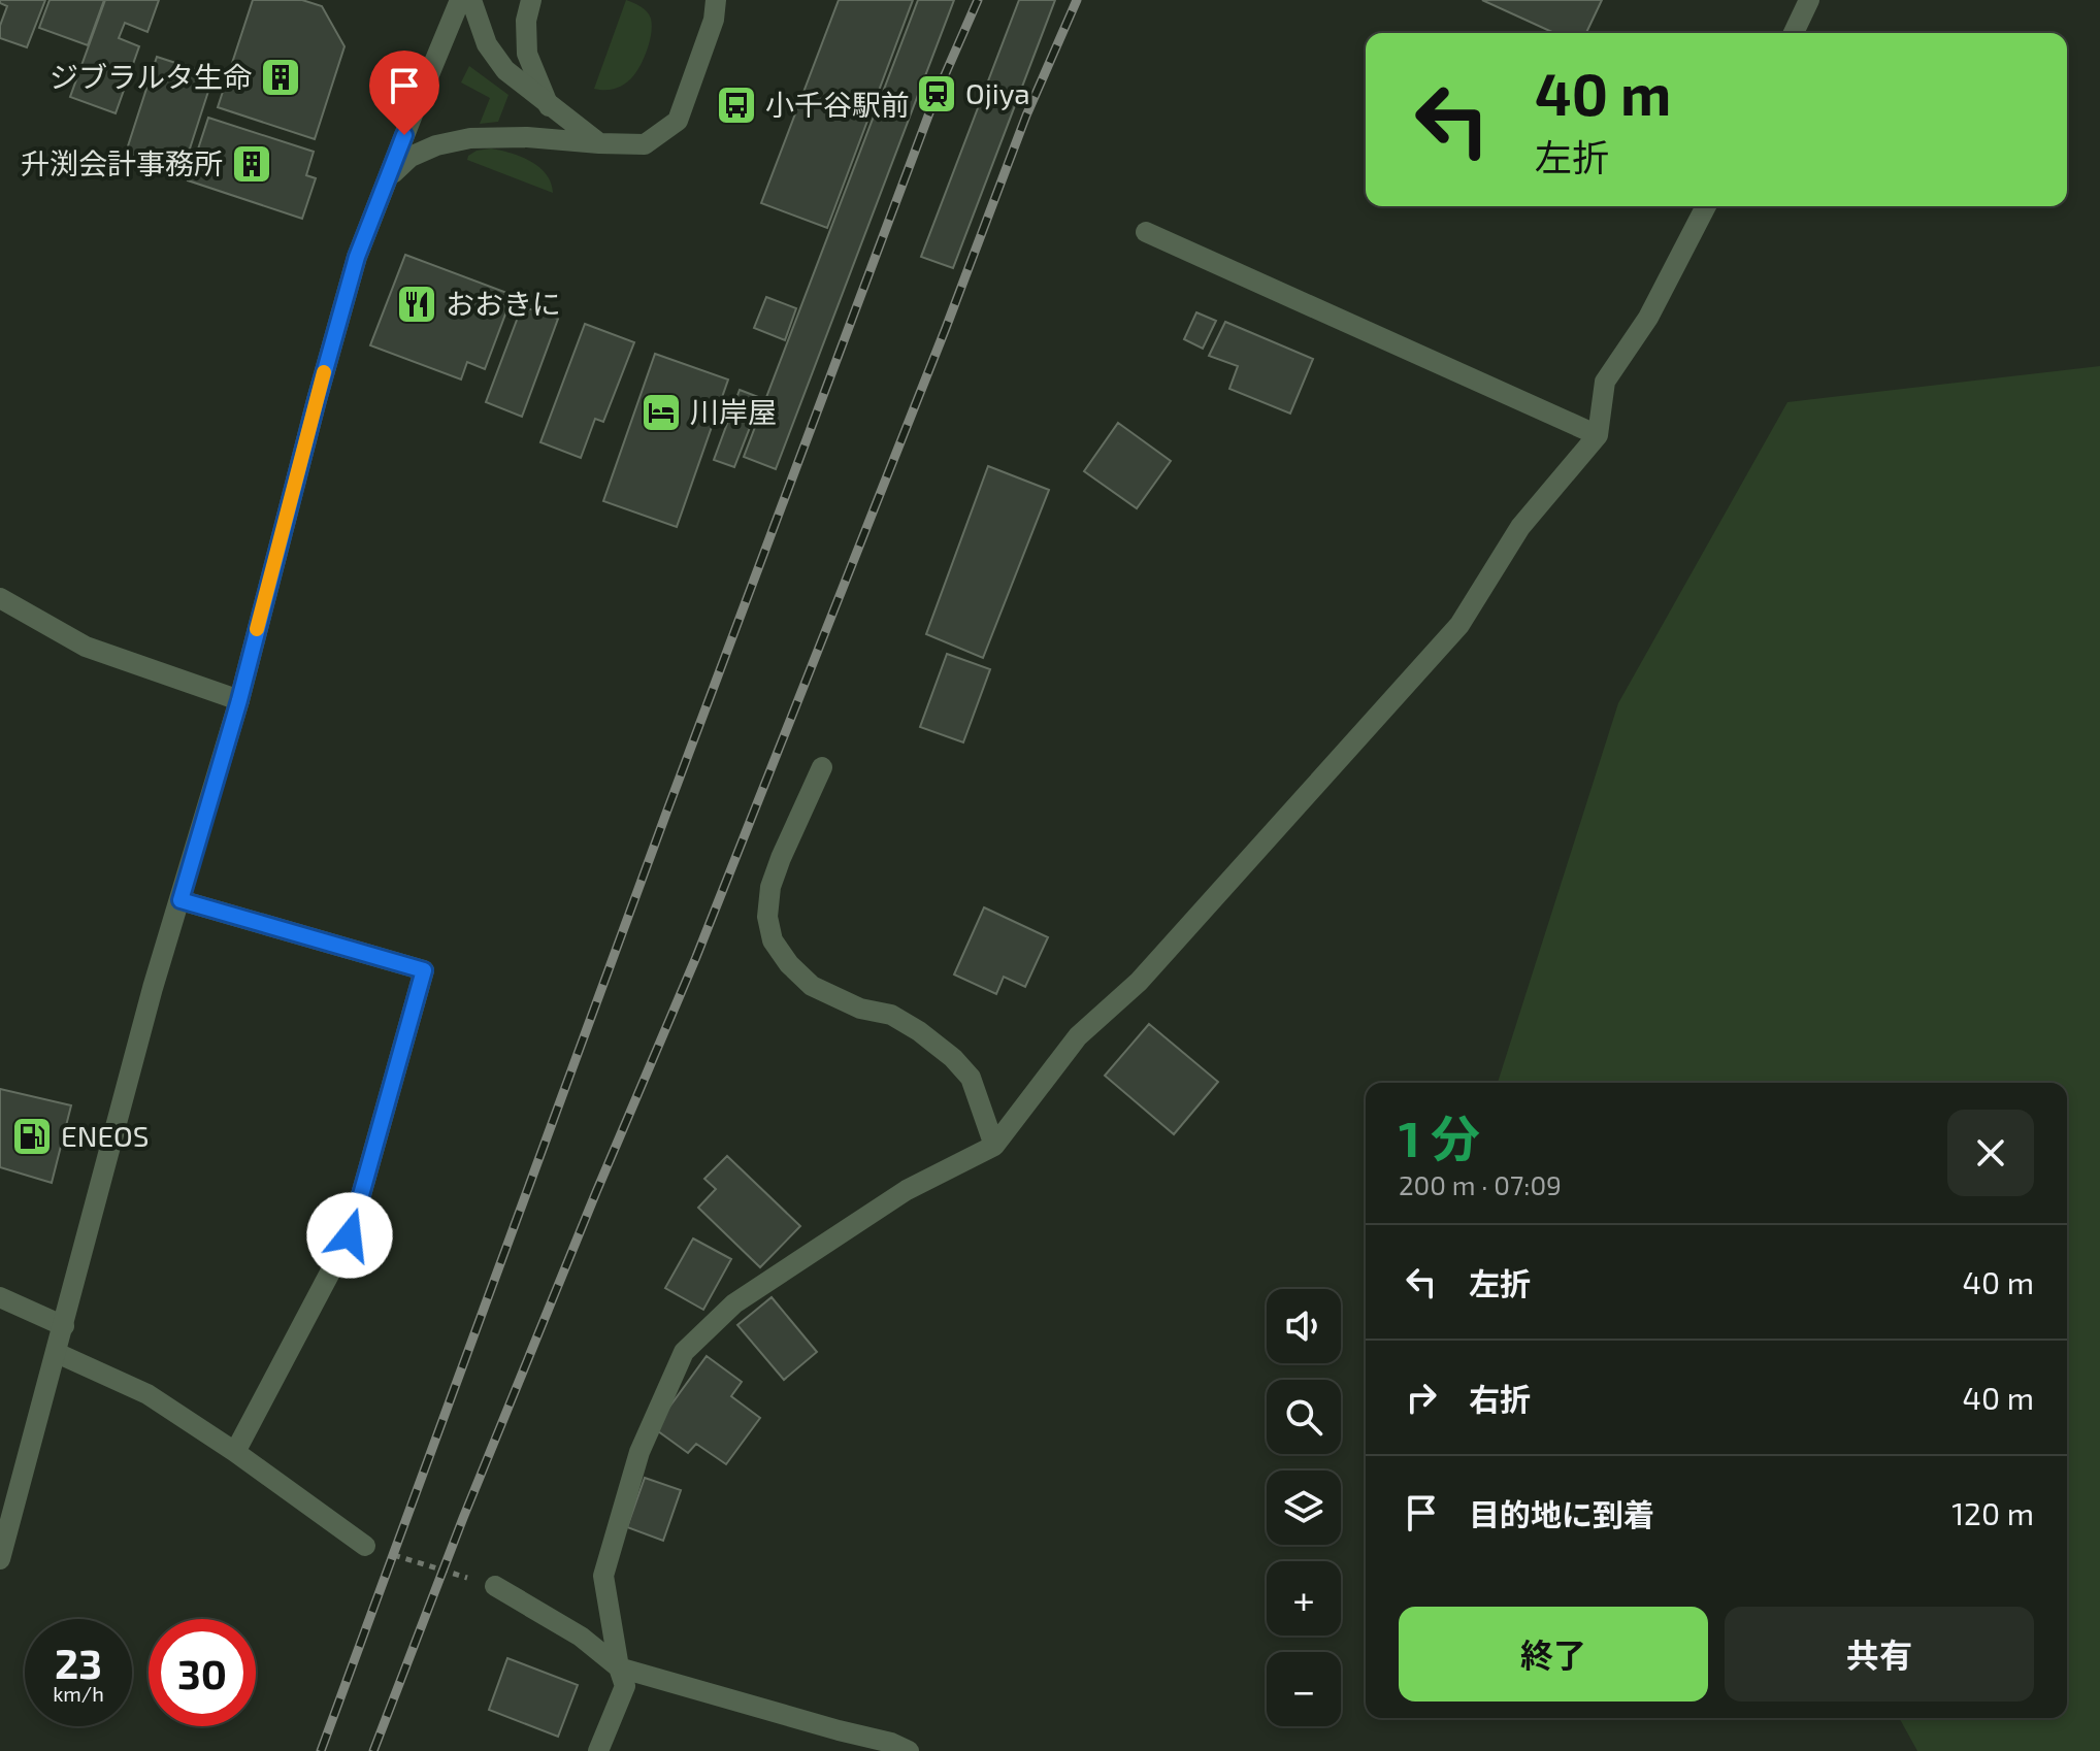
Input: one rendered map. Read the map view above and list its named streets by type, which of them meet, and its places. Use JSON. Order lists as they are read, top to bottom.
{
  "places": {
    "building": ["ジブラルタ生命", "升渕会計事務所"],
    "station": ["Ojiya"],
    "bus stop": ["小千谷駅前"],
    "restaurant": ["おおきに"],
    "hotel": ["川岸屋"],
    "fuel station": ["ENEOS"]
  },
  "page": {
    "turn": ["40 m", "左折"],
    "heading": ["1 分", "200 m · 07:09"],
    "list": [
      {
        "name": "左折",
        "value": "40 m"
      },
      {
        "name": "右折",
        "value": "40 m"
      },
      {
        "name": "目的地に到着",
        "value": "120 m"
      }
    ],
    "map_buttons": ["+", "−"],
    "buttons": ["終了", "共有"],
    "speed": "23 km/h",
    "limit": "30"
  }
}
